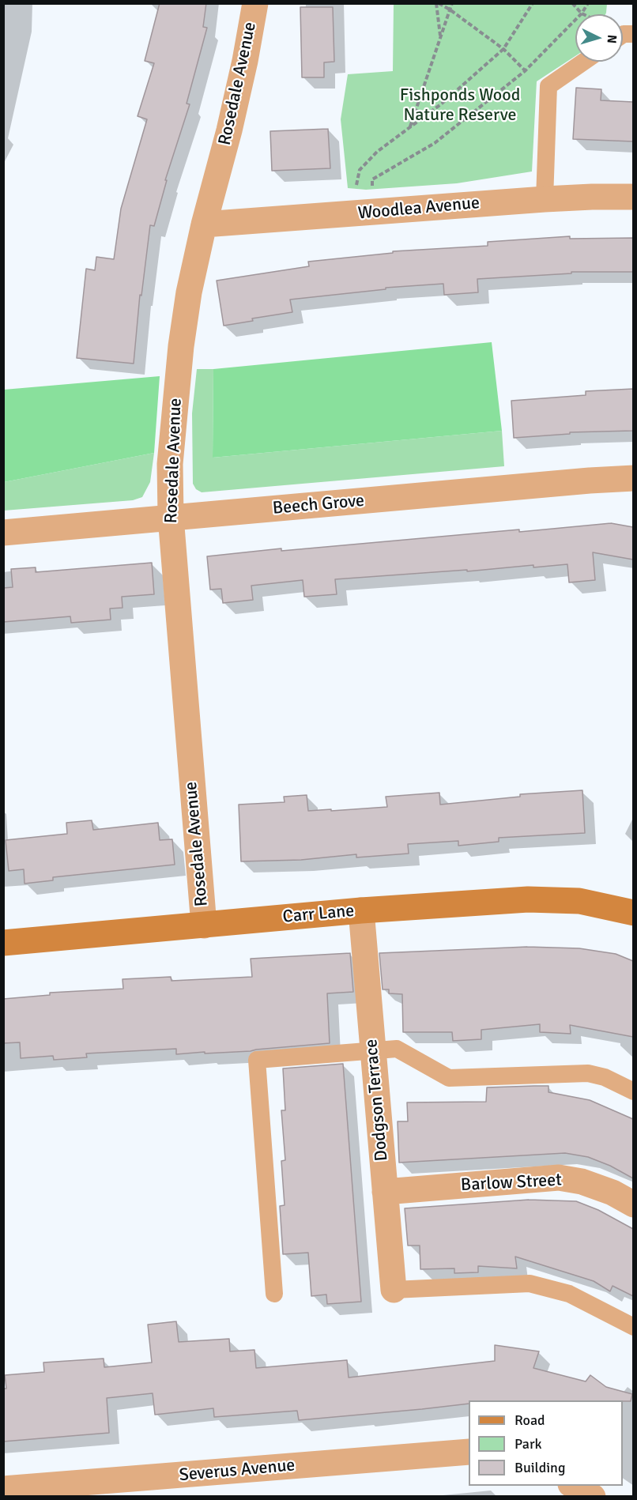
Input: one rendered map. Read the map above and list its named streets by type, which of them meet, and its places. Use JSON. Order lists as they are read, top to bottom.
{
  "streets": {
    "street": [
      "Rosedale Avenue",
      "Woodlea Avenue",
      "Beech Grove",
      "Carr Lane",
      "Dodgson Terrace",
      "Barlow Street",
      "Severus Avenue"
    ]
  },
  "crossings": [
    ["Rosedale Avenue", "Woodlea Avenue"],
    ["Rosedale Avenue", "Beech Grove"],
    ["Rosedale Avenue", "Carr Lane"],
    ["Carr Lane", "Dodgson Terrace"],
    ["Dodgson Terrace", "Barlow Street"]
  ],
  "parks": ["Fishponds Wood Nature Reserve"],
  "legend": ["Road", "Park", "Building"],
  "north": "right"
}
